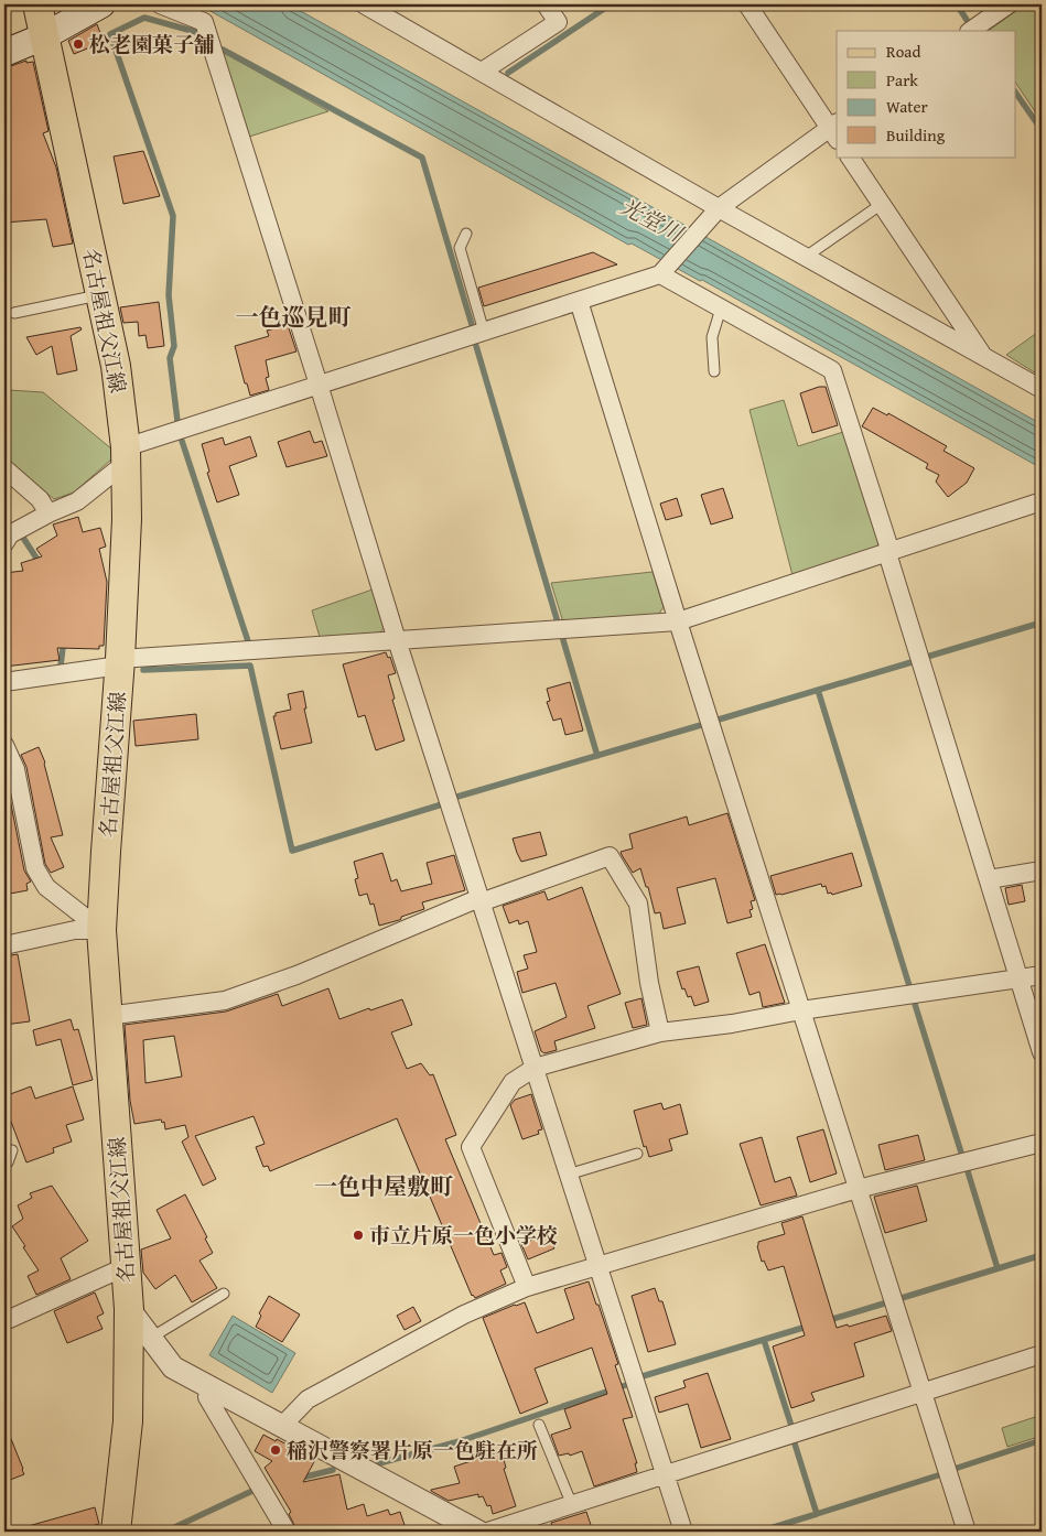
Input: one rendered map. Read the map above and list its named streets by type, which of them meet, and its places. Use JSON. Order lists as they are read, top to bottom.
{
  "streets": {
    "main road": ["名古屋祖父江線"]
  },
  "districts": ["一色巡見町", "一色中屋敷町"],
  "water": ["光堂川"],
  "places": ["松老園菓子舗", "市立片原一色小学校", "稲沢警察署片原一色駐在所"],
  "legend": [
    "Road",
    "Park",
    "Water",
    "Building"
  ]
}
